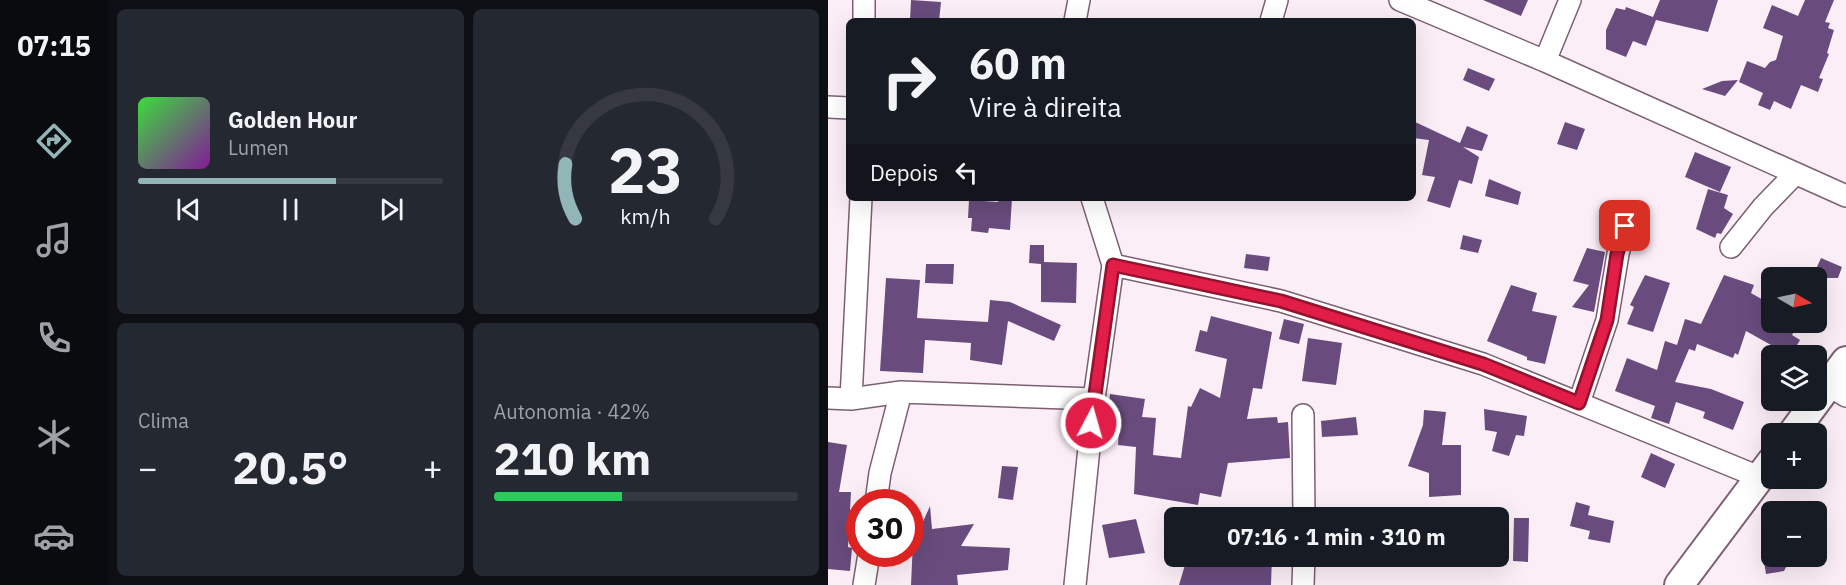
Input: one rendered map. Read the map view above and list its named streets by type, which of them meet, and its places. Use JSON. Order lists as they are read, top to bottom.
{
  "north": "right",
  "page": {
    "tabs": "07:15",
    "turn": ["60 m", "Vire à direita"],
    "song": ["Golden Hour", "Lumen"],
    "then": "Depois",
    "map_buttons": ["+", "−"],
    "tile": [
      "Clima",
      ["Autonomia · 42%", "210 km"]
    ],
    "heat": ["−", "20.5°", "+"],
    "limit": "30",
    "trip": "07:16 · 1 min · 310 m",
    "gauge": ["23", "km/h"]
  }
}
